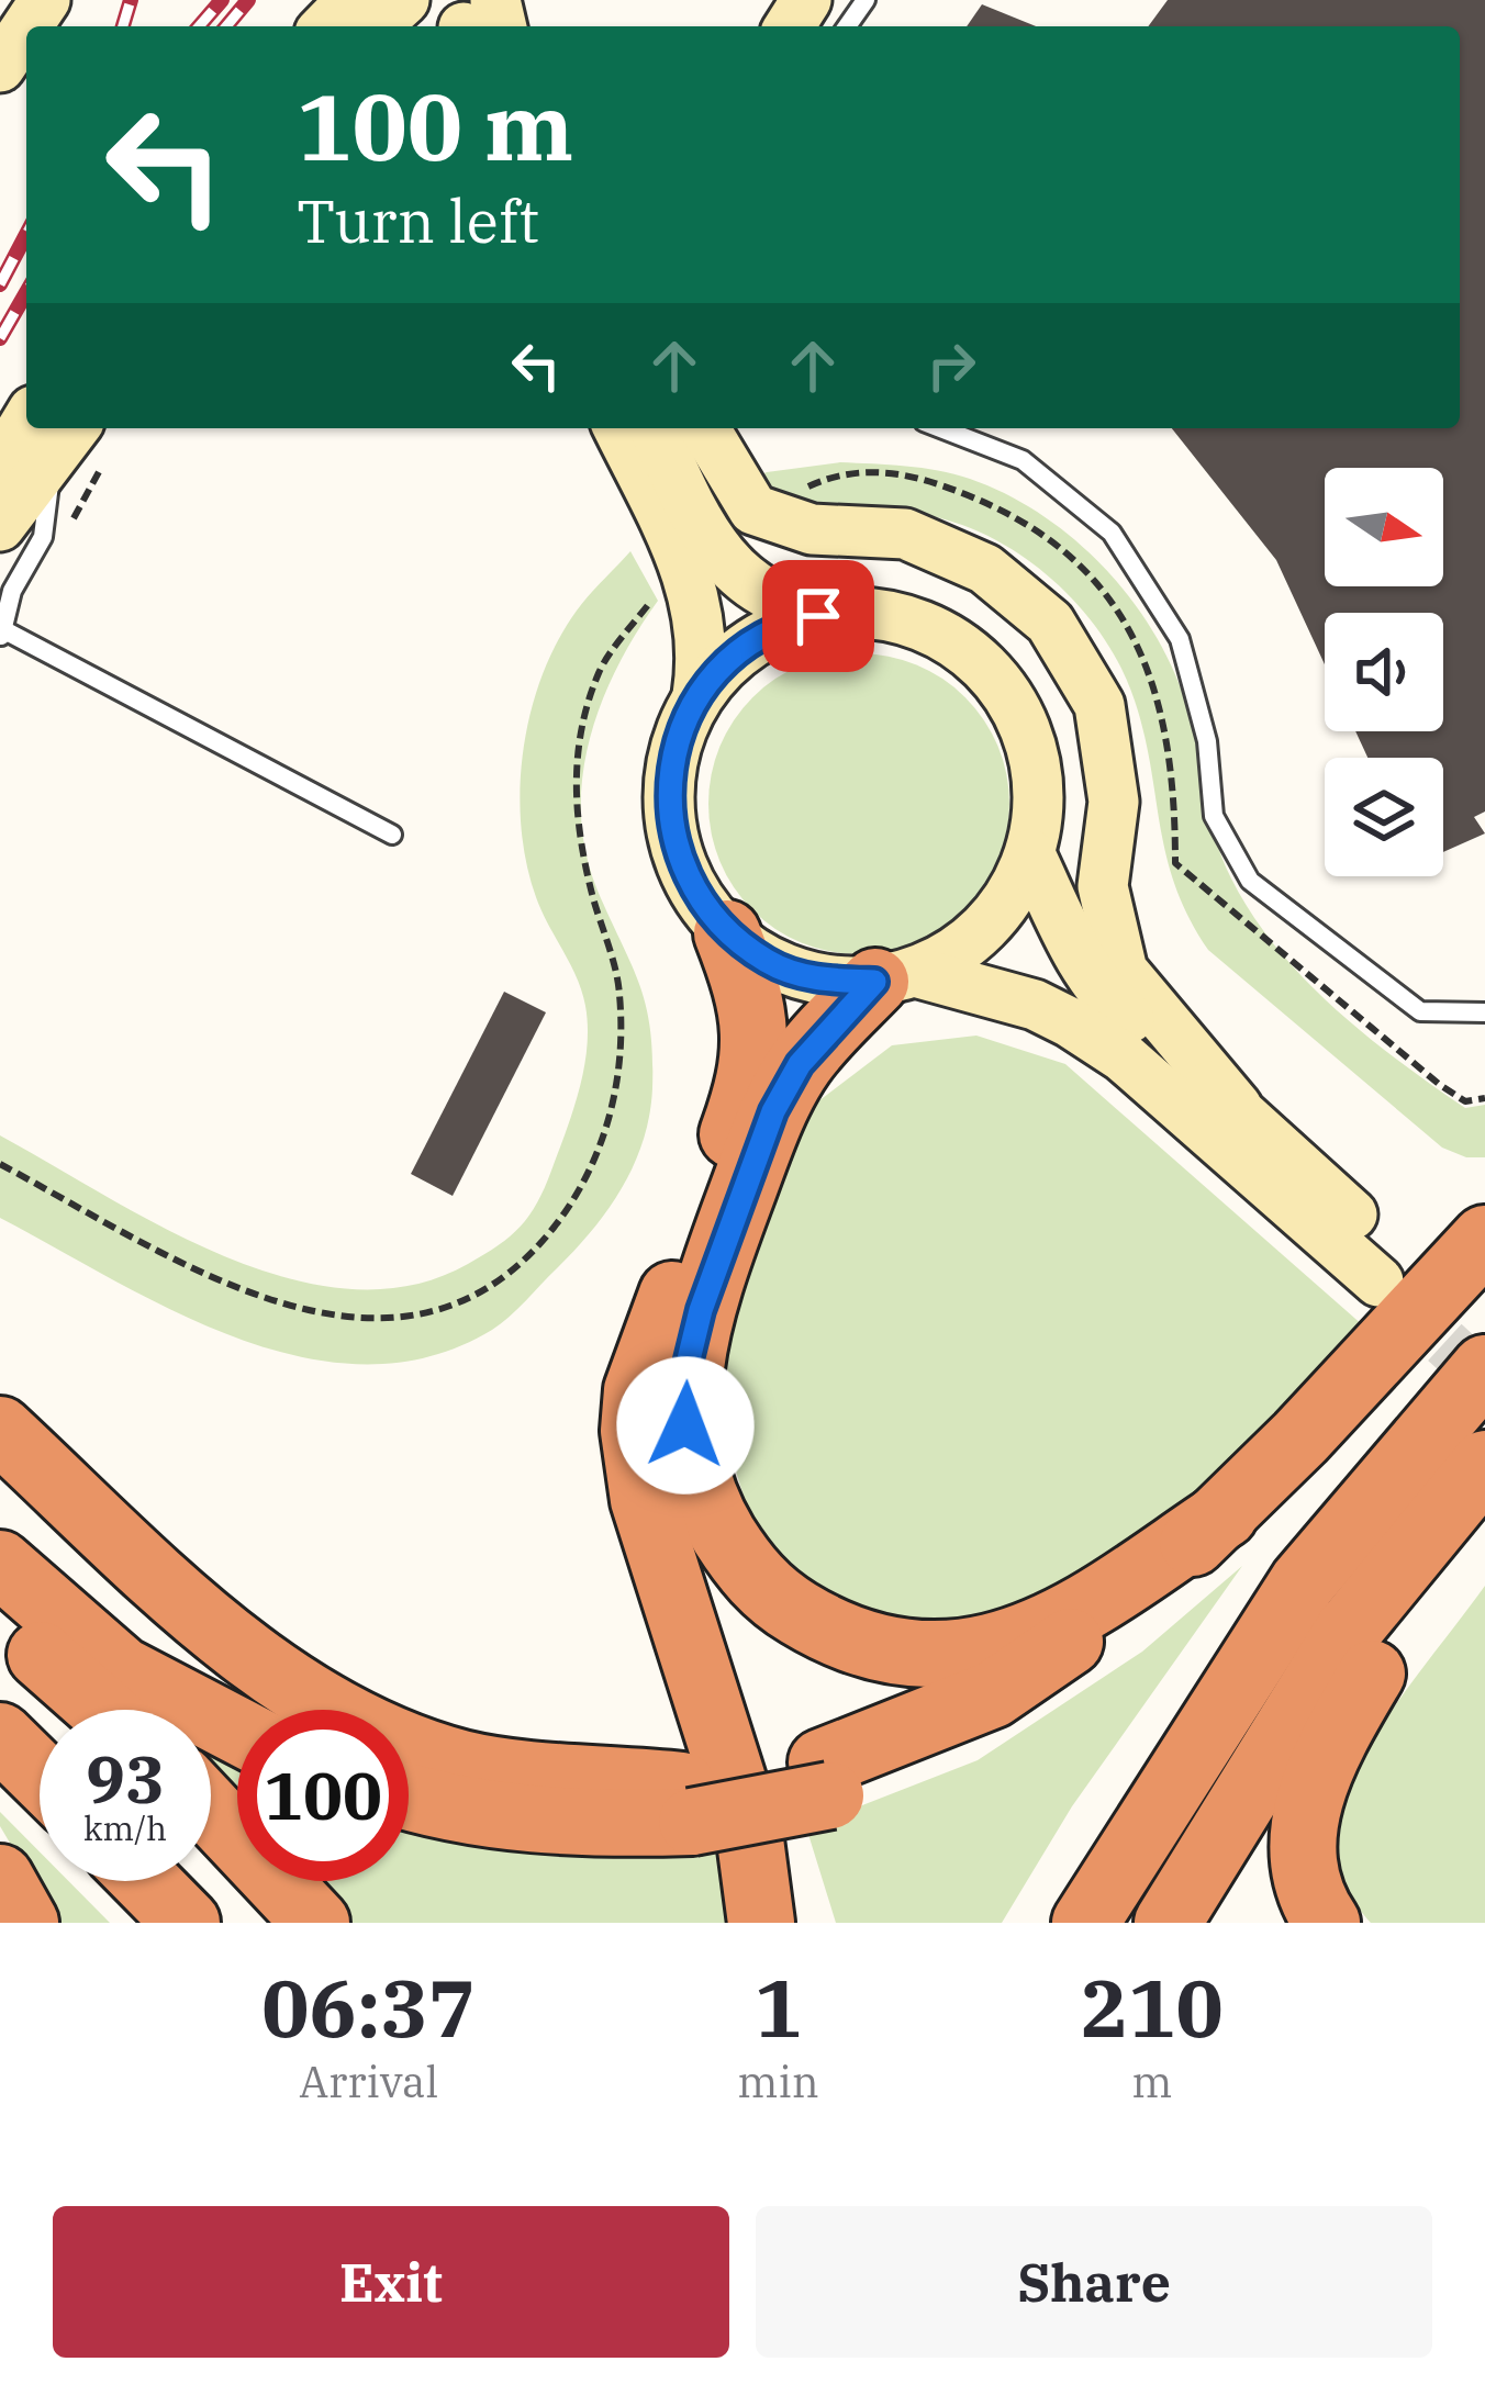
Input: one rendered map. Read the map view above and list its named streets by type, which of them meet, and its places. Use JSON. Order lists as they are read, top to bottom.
{
  "north": "right",
  "page": {
    "turn": ["100 m", "Turn left"],
    "speed": "93 km/h",
    "limit": "100",
    "eta": [
      "06:37",
      "Arrival",
      "1",
      "min",
      "210",
      "m"
    ],
    "buttons": ["Exit", "Share"]
  }
}
